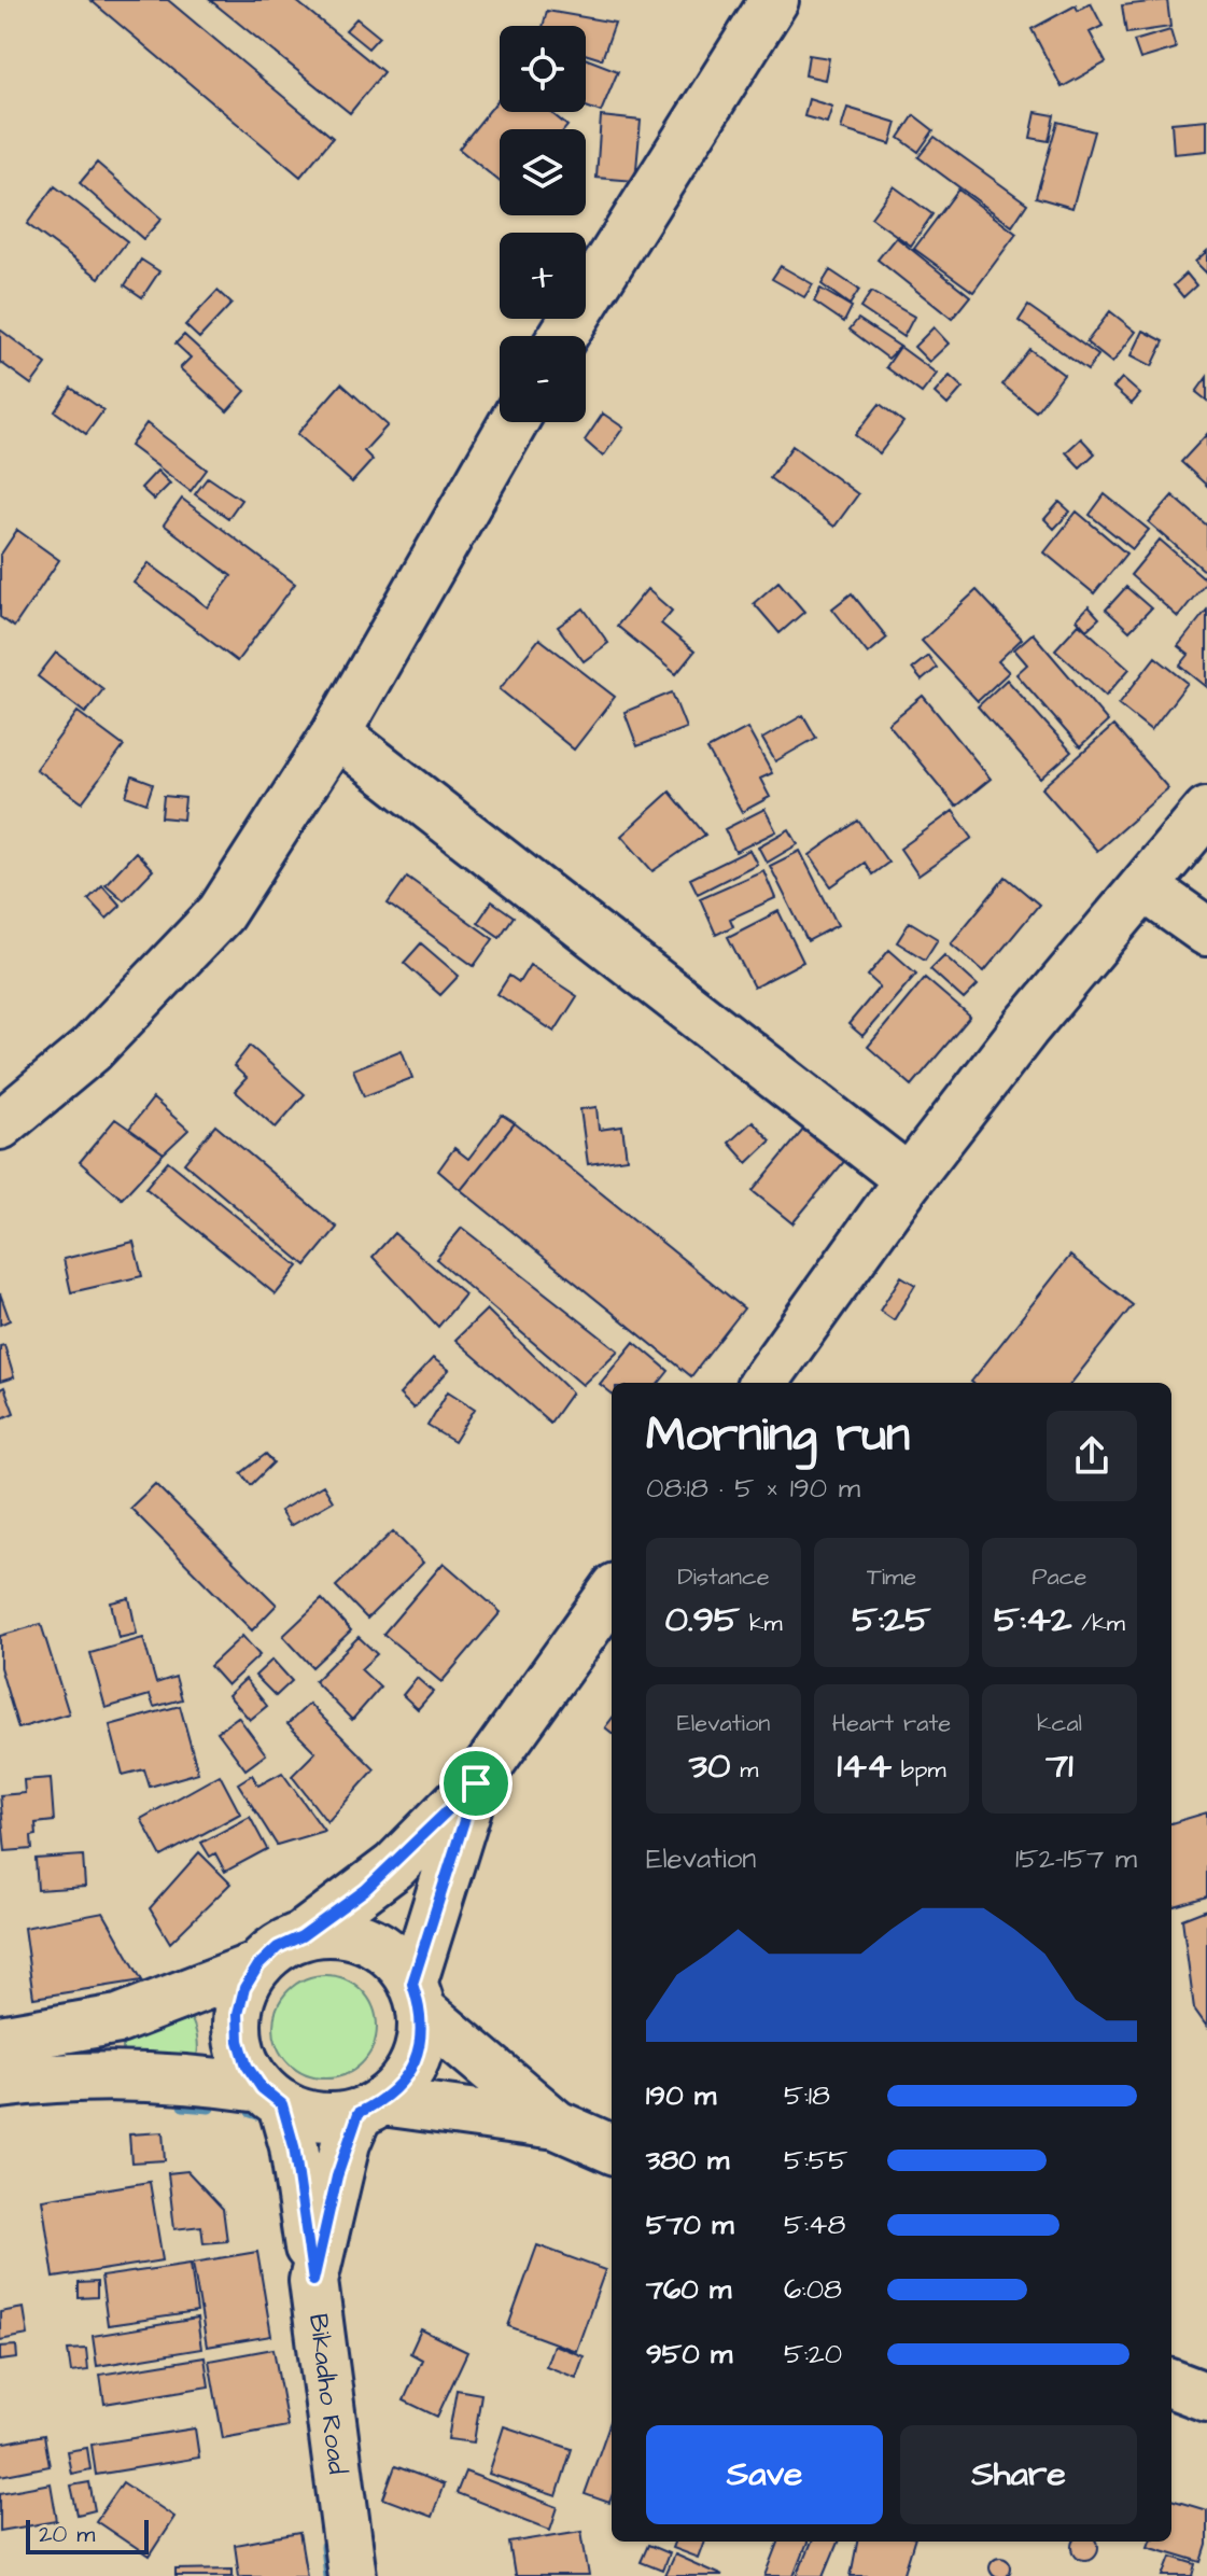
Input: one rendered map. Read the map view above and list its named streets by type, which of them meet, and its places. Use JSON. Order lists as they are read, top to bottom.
{
  "streets": {
    "street": ["Bikadho Road"]
  },
  "scale_bar": "20 m",
  "page": {
    "map_buttons": ["+", "−"],
    "heading": ["Morning run", "08:18 · 5 × 190 m"],
    "stats": [
      ["Distance", "0.95 km"],
      ["Time", "5:25"],
      ["Pace", "5:42 /km"],
      ["Elevation", "30 m"],
      ["Heart rate", "144 bpm"],
      ["kcal", "71"]
    ],
    "chart": ["Elevation", "152–157 m"],
    "list": [
      {
        "name": "190 m",
        "note": "5:18"
      },
      {
        "name": "380 m",
        "note": "5:55"
      },
      {
        "name": "570 m",
        "note": "5:48"
      },
      {
        "name": "760 m",
        "note": "6:08"
      },
      {
        "name": "950 m",
        "note": "5:20"
      }
    ],
    "buttons": ["Save", "Share"],
    "scale": "20 m"
  }
}
